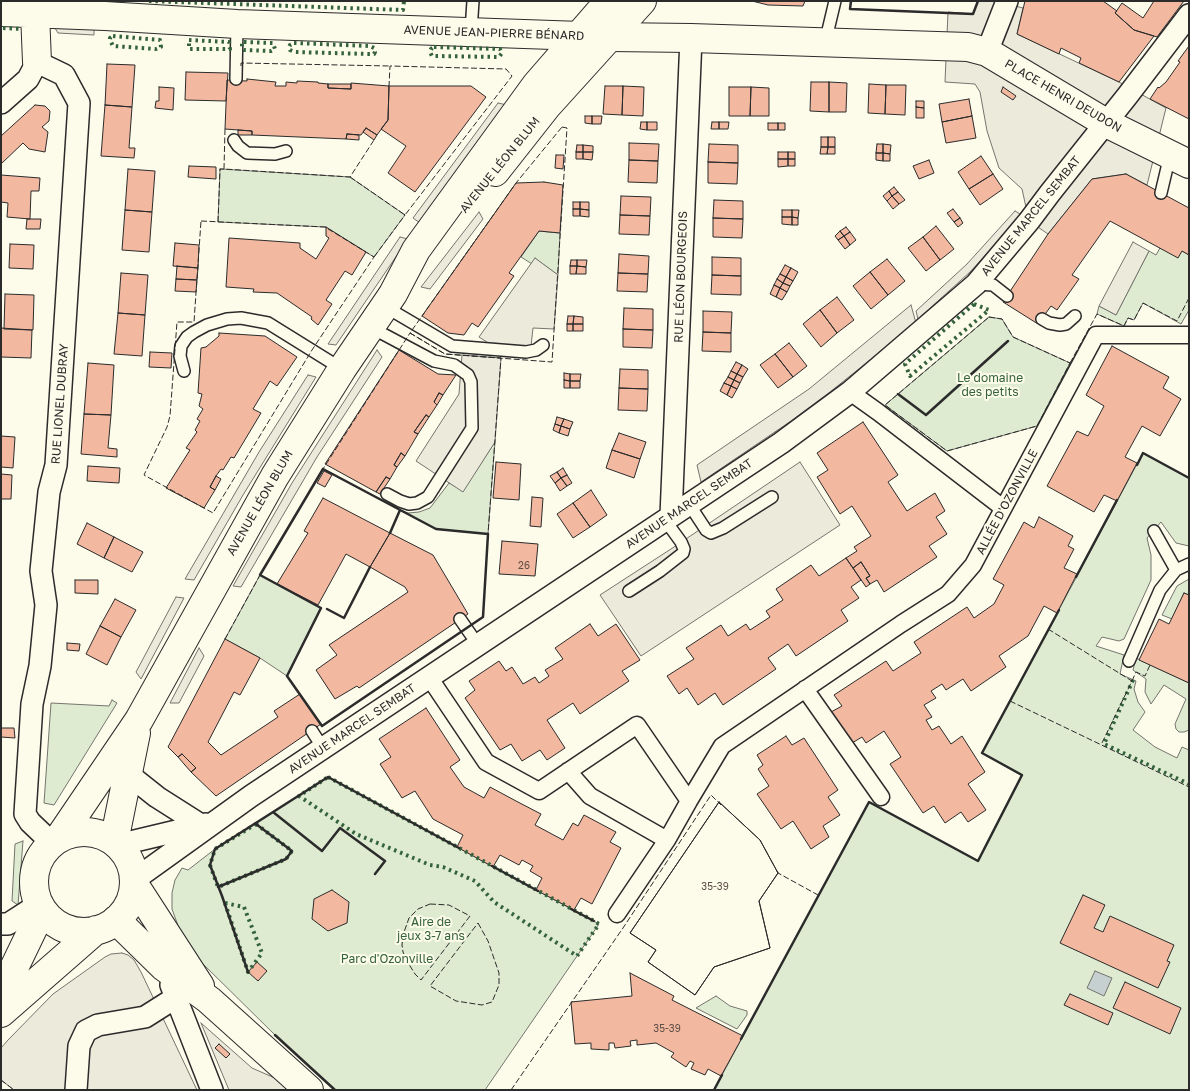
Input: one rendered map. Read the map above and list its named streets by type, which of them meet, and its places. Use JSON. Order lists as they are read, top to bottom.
{
  "streets": {
    "main road": ["AVENUE JEAN-PIERRE BÉNARD", "PLACE HENRI DEUDON", "AVENUE LÉON BLUM"],
    "street": [
      "AVENUE MARCEL SEMBAT",
      "RUE LÉON BOURGEOIS",
      "RUE LIONEL DUBRAY",
      "ALLÉE D'OZONVILLE"
    ]
  },
  "crossings": [
    ["AVENUE JEAN-PIERRE BÉNARD", "PLACE HENRI DEUDON"],
    ["AVENUE JEAN-PIERRE BÉNARD", "AVENUE LÉON BLUM"],
    ["AVENUE JEAN-PIERRE BÉNARD", "RUE LÉON BOURGEOIS"],
    ["PLACE HENRI DEUDON", "AVENUE MARCEL SEMBAT"],
    ["AVENUE LÉON BLUM", "AVENUE MARCEL SEMBAT"],
    ["AVENUE LÉON BLUM", "RUE LIONEL DUBRAY"],
    ["AVENUE MARCEL SEMBAT", "RUE LÉON BOURGEOIS"],
    ["AVENUE MARCEL SEMBAT", "RUE LIONEL DUBRAY"]
  ],
  "parks": ["Le domaine des petits", "Aire de jeux 3-7 ans", "Parc d'Ozonville"],
  "house_numbers": ["26", "35-39", "35-39"]
}
